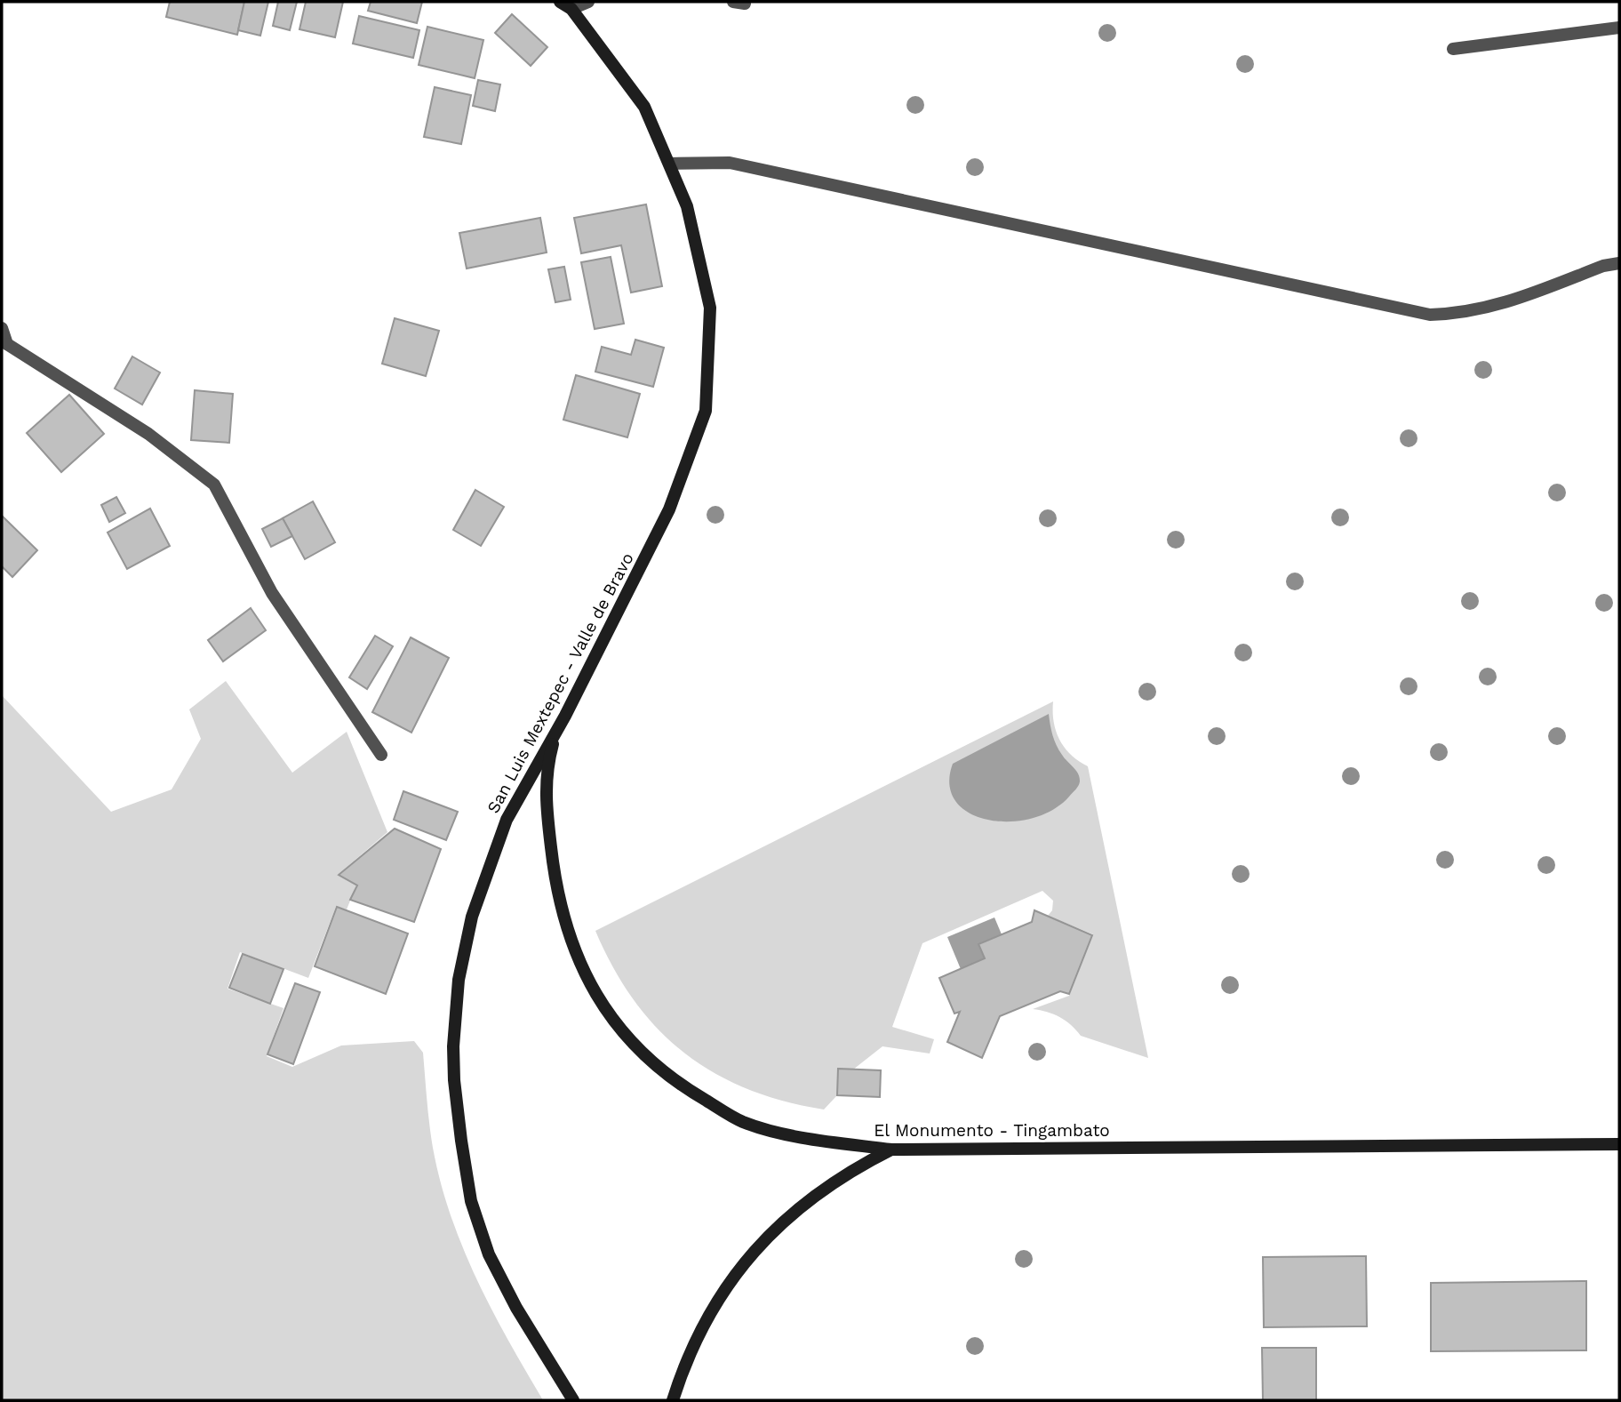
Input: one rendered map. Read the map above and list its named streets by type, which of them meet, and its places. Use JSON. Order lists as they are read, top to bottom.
{
  "streets": {
    "main road": ["San Luis Mextepec - Valle de Bravo", "El Monumento - Tingambato"]
  },
  "crossings": [
    ["San Luis Mextepec - Valle de Bravo", "El Monumento - Tingambato"]
  ]
}
